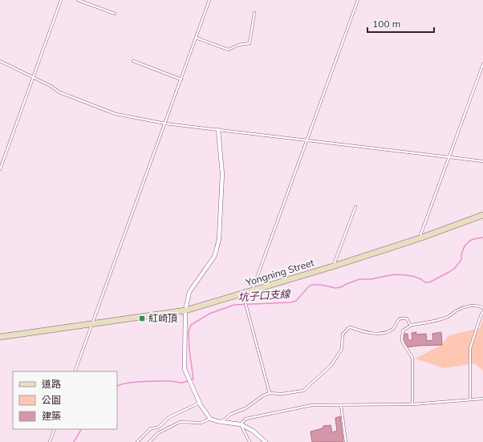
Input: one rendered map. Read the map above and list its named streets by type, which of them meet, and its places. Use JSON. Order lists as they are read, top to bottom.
{
  "streets": {
    "street": ["Yongning Street"]
  },
  "water": ["坑子口支線"],
  "places": {
    "transit": ["紅崎頂"]
  },
  "legend": ["道路", "公園", "建築"],
  "scale_bar": "100 m"
}
